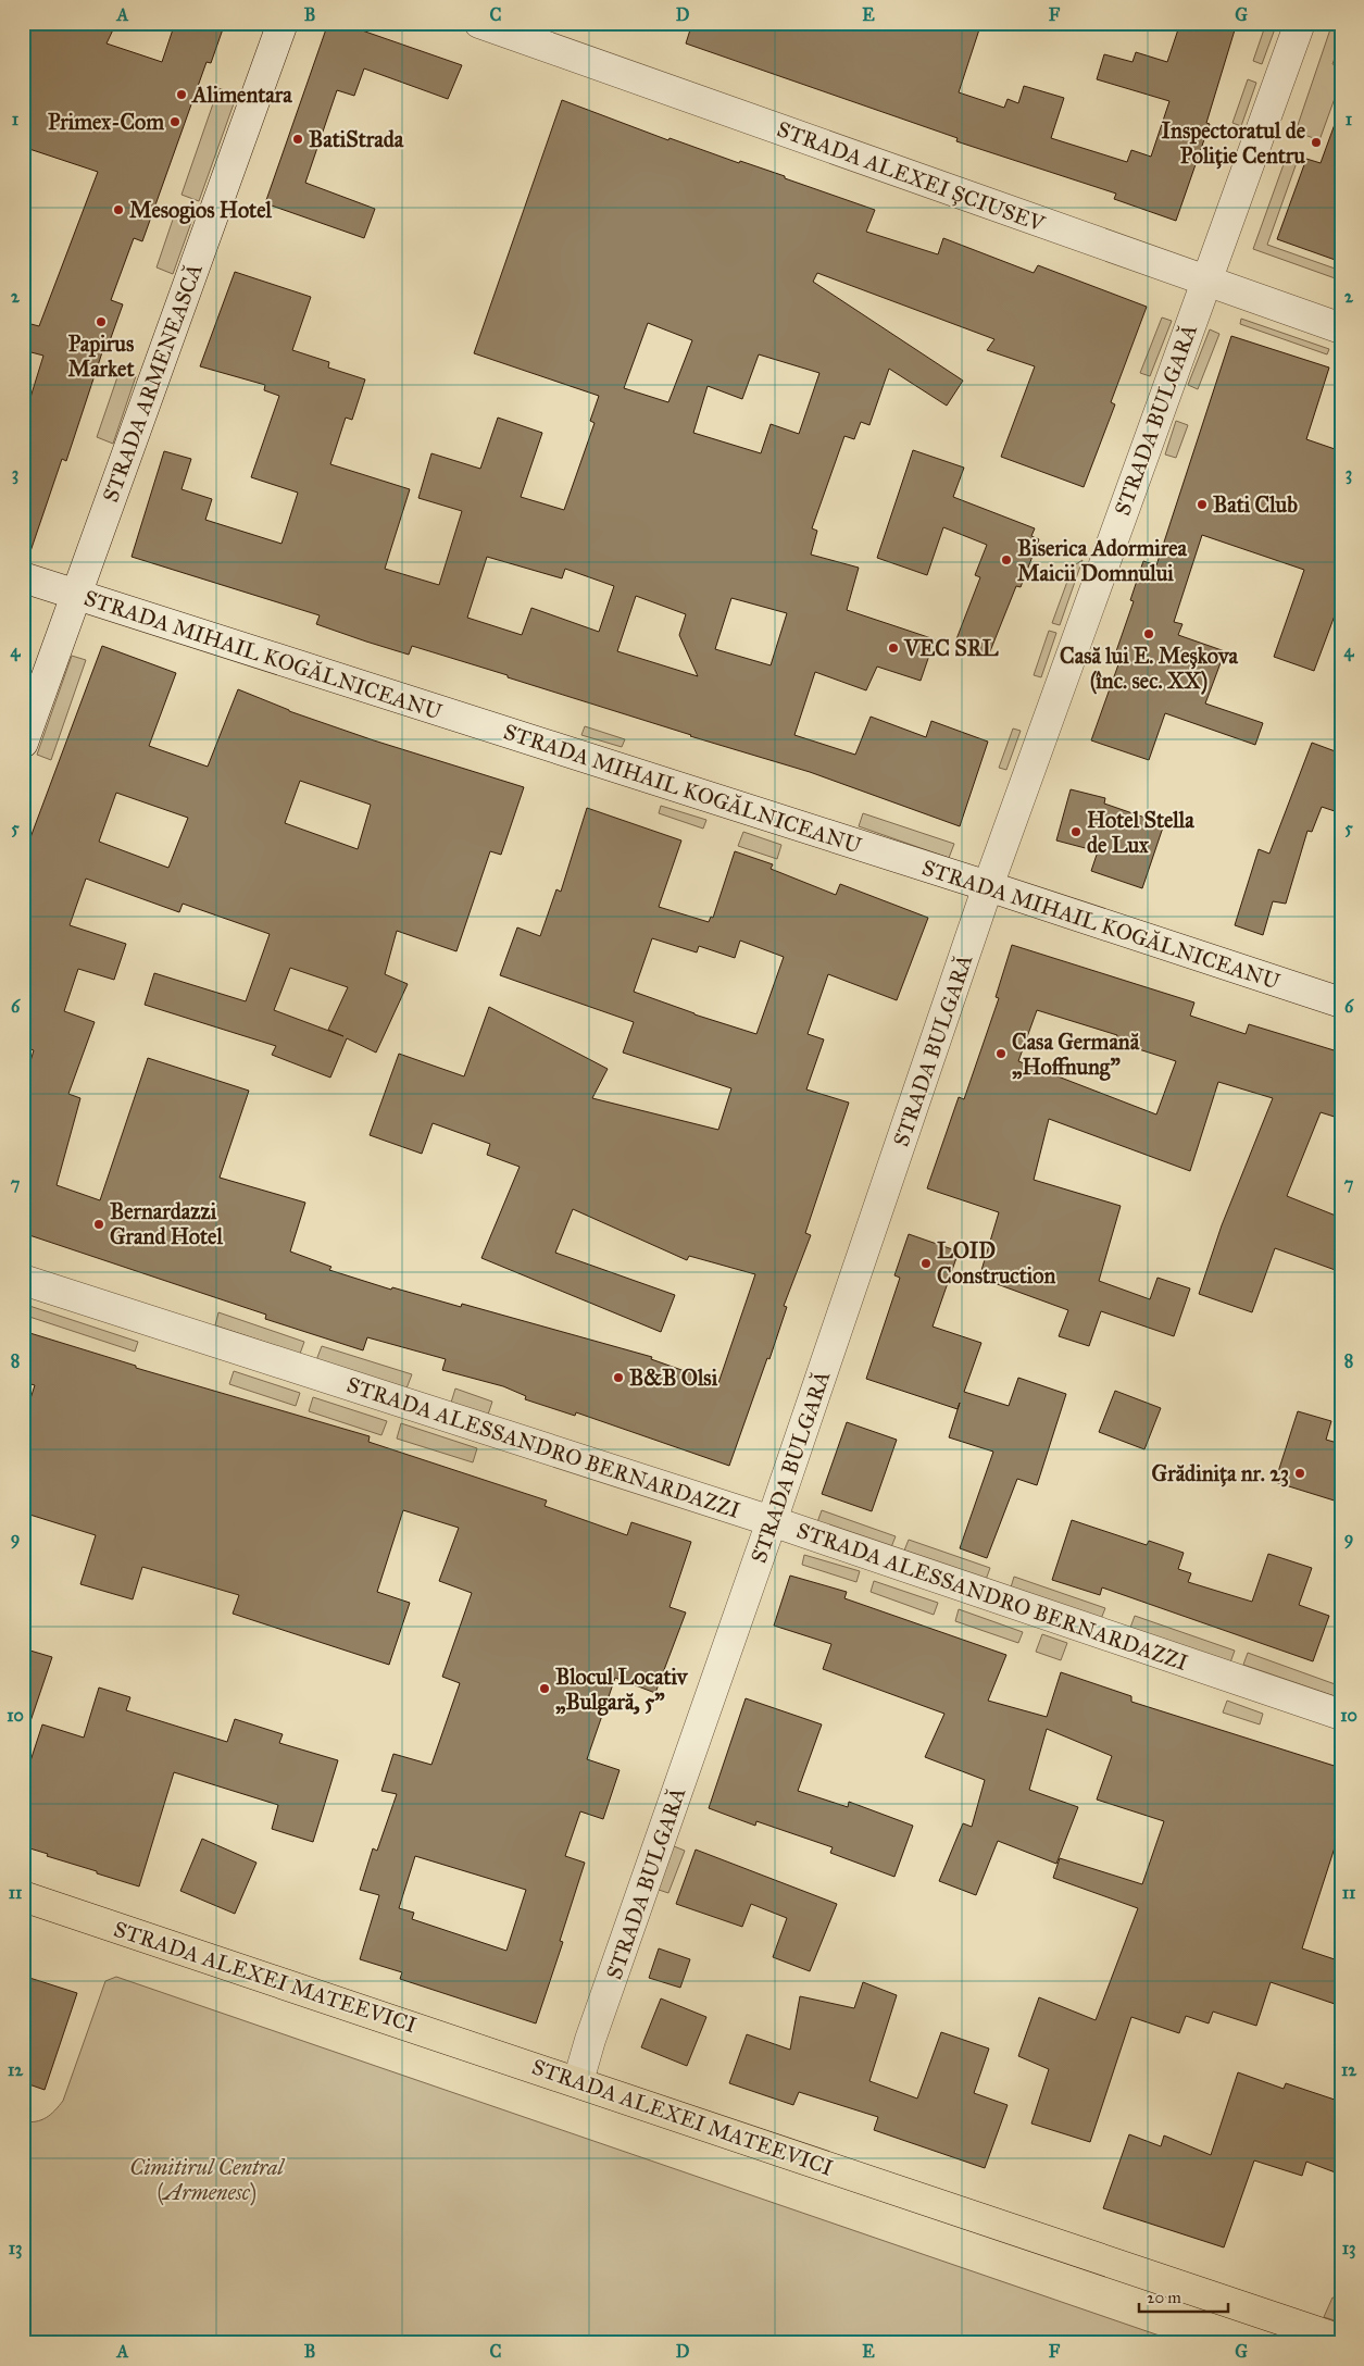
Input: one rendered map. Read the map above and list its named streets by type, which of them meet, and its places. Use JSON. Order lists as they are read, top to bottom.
{
  "streets": {
    "main road": ["STRADA ALEXEI MATEEVICI"],
    "street": [
      "STRADA ALEXEI ȘCIUSEV",
      "STRADA ARMENEASCĂ",
      "STRADA BULGARĂ",
      "STRADA MIHAIL KOGĂLNICEANU",
      "STRADA ALESSANDRO BERNARDAZZI"
    ]
  },
  "crossings": [
    ["STRADA ALEXEI ȘCIUSEV", "STRADA BULGARĂ"],
    ["STRADA ARMENEASCĂ", "STRADA MIHAIL KOGĂLNICEANU"],
    ["STRADA BULGARĂ", "STRADA MIHAIL KOGĂLNICEANU"],
    ["STRADA BULGARĂ", "STRADA ALESSANDRO BERNARDAZZI"],
    ["STRADA BULGARĂ", "STRADA ALEXEI MATEEVICI"]
  ],
  "parks": ["Cimitirul Central (Armenesc)"],
  "places": [
    "Alimentara",
    "Primex-Com",
    "BatiStrada",
    "Inspectoratul de Poliție Centru",
    "Mesogios Hotel",
    "Papirus Market",
    "Bati Club",
    "Biserica Adormirea Maicii Domnului",
    "Casă lui E. Meșkova (înc. sec. XX)",
    "VEC SRL",
    "Hotel Stella de Lux",
    "Casa Germană „Hoffnung”",
    "Bernardazzi Grand Hotel",
    "LOID Construction",
    "B&B Olsi",
    "Grădinița nr. 23",
    "Blocul Locativ „Bulgară, 5”"
  ],
  "scale_bar": "20 m",
  "grid": {
    "columns": [
      "A",
      "B",
      "C",
      "D",
      "E",
      "F",
      "G"
    ],
    "rows": [
      "1",
      "2",
      "3",
      "4",
      "5",
      "6",
      "7",
      "8",
      "9",
      "10",
      "11",
      "12",
      "13"
    ]
  }
}
